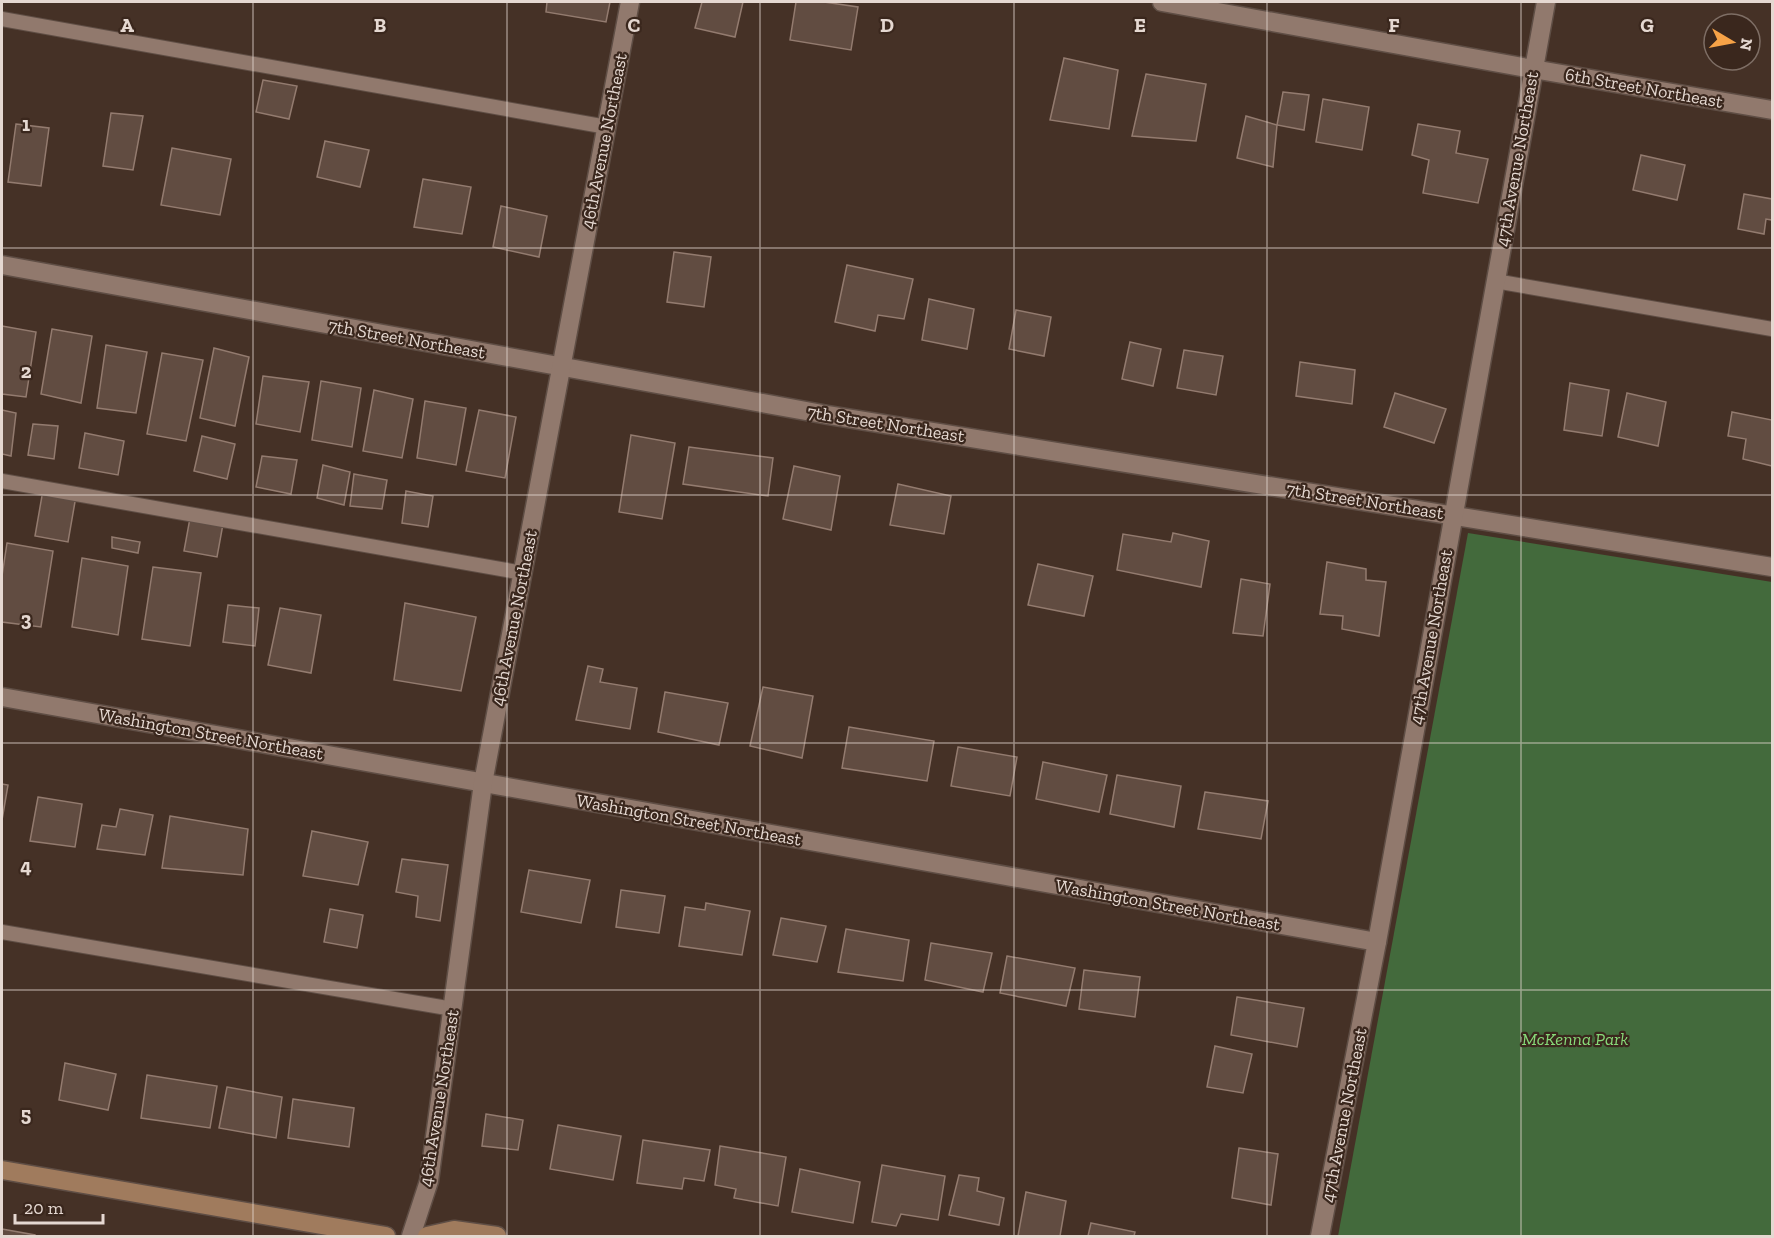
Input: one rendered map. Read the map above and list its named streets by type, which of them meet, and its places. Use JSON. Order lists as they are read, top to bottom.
{
  "streets": {
    "street": [
      "6th Street Northeast",
      "46th Avenue Northeast",
      "47th Avenue Northeast",
      "7th Street Northeast",
      "Washington Street Northeast"
    ]
  },
  "crossings": [
    ["6th Street Northeast", "47th Avenue Northeast"],
    ["46th Avenue Northeast", "7th Street Northeast"],
    ["46th Avenue Northeast", "Washington Street Northeast"],
    ["47th Avenue Northeast", "7th Street Northeast"],
    ["47th Avenue Northeast", "Washington Street Northeast"]
  ],
  "parks": ["McKenna Park"],
  "scale_bar": "20 m",
  "north": "right",
  "grid": {
    "columns": [
      "A",
      "B",
      "C",
      "D",
      "E",
      "F",
      "G"
    ],
    "rows": [
      "1",
      "2",
      "3",
      "4",
      "5"
    ]
  }
}
